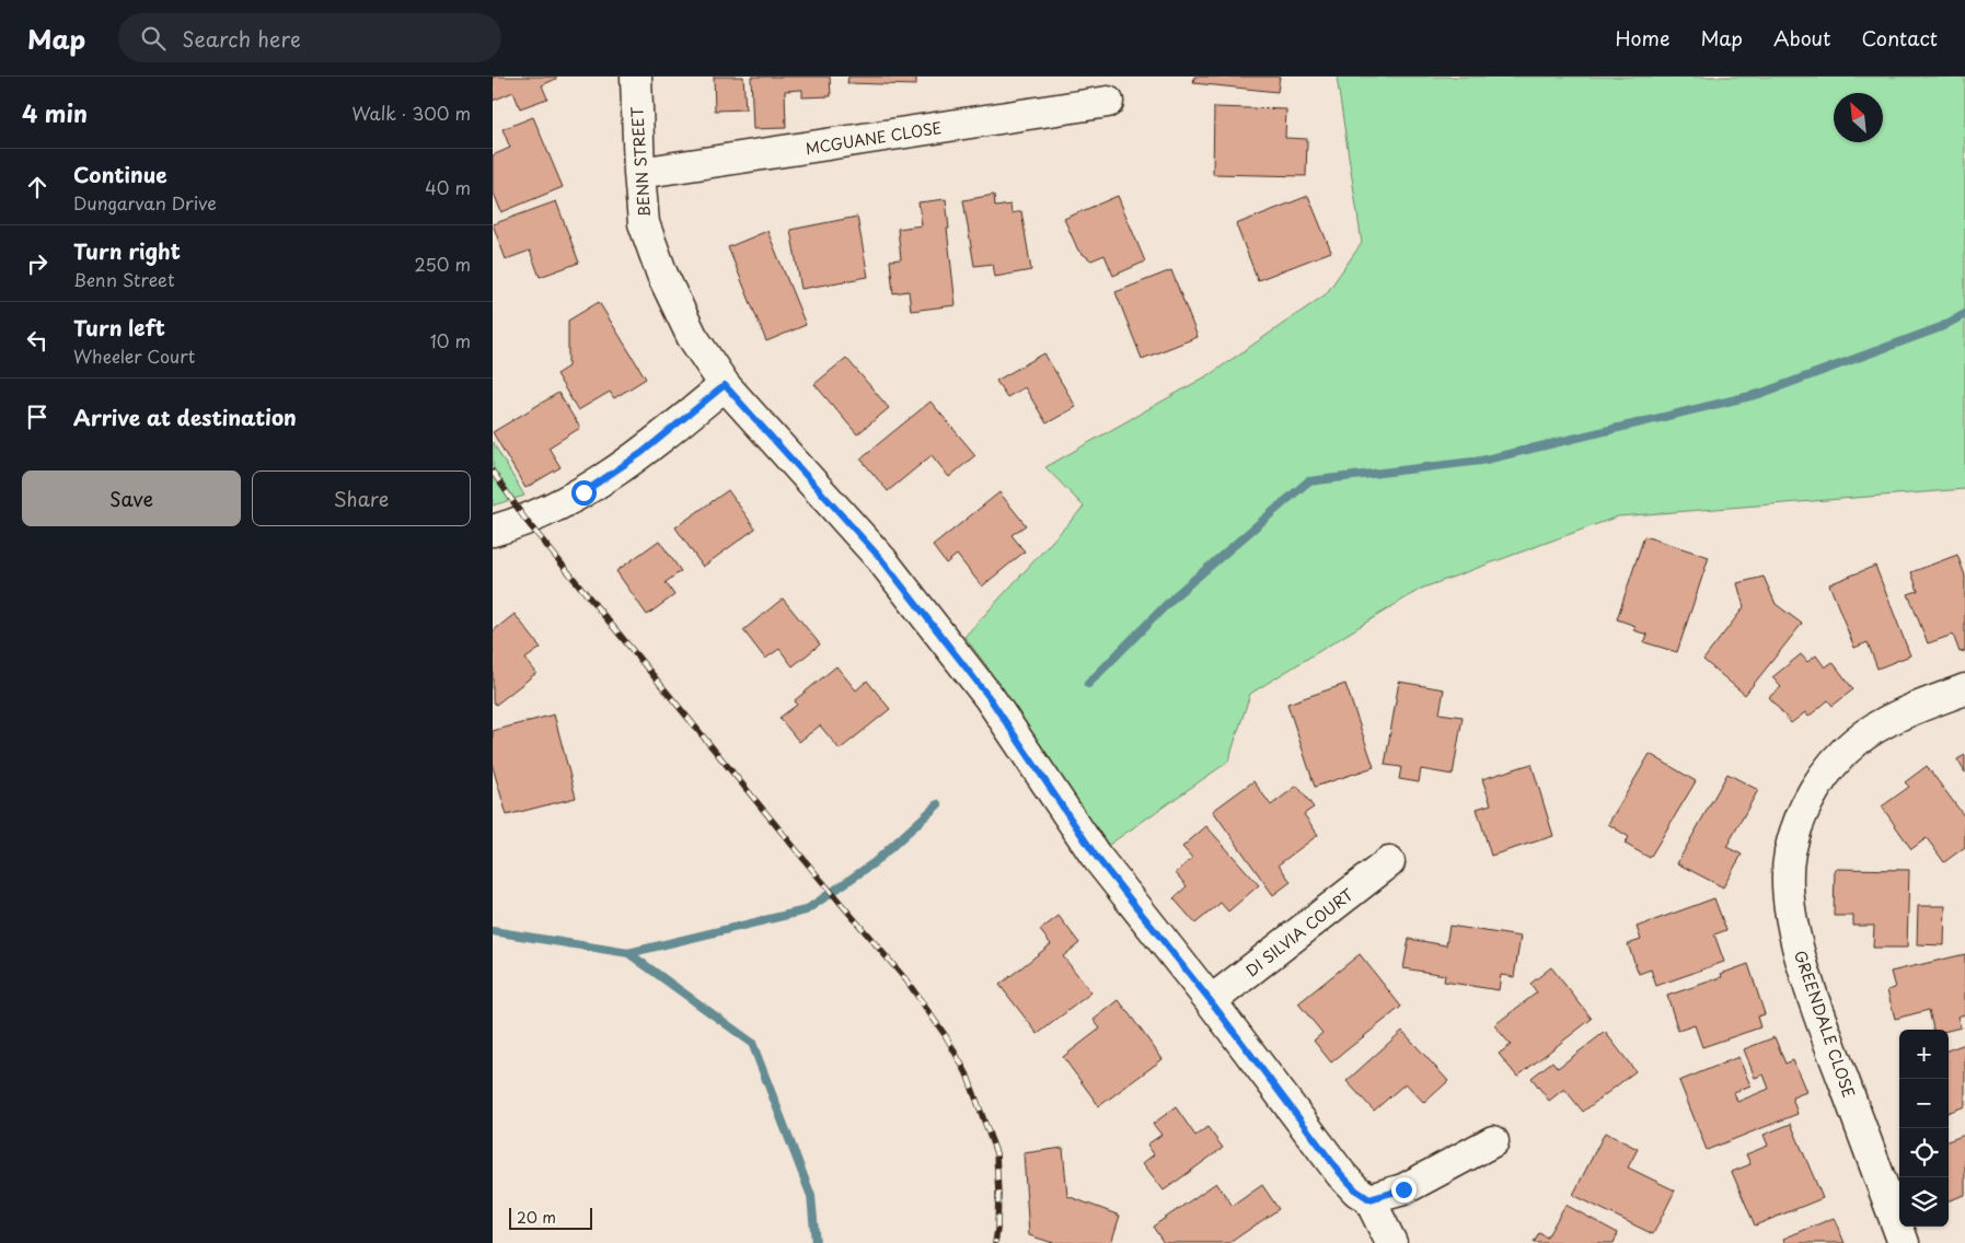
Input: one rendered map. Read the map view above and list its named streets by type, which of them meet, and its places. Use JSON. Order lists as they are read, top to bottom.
{
  "streets": {
    "street": [
      "MCGUANE CLOSE",
      "BENN STREET",
      "DI SILVIA COURT",
      "GREENDALE CLOSE"
    ]
  },
  "crossings": [
    ["MCGUANE CLOSE", "BENN STREET"],
    ["BENN STREET", "DI SILVIA COURT"]
  ],
  "scale_bar": "20 m",
  "north": "top left",
  "page": {
    "header": "Map",
    "search": "Search here",
    "nav": [
      "Home",
      "Map",
      "About",
      "Contact"
    ],
    "heading": ["4 min", "Walk · 300 m"],
    "list": [
      ["Continue", "Dungarvan Drive", "40 m"],
      ["Turn right", "Benn Street", "250 m"],
      ["Turn left", "Wheeler Court", "10 m"],
      "Arrive at destination"
    ],
    "buttons": ["Save", "Share"],
    "map_buttons": ["+", "−"],
    "scale": "20 m"
  }
}
